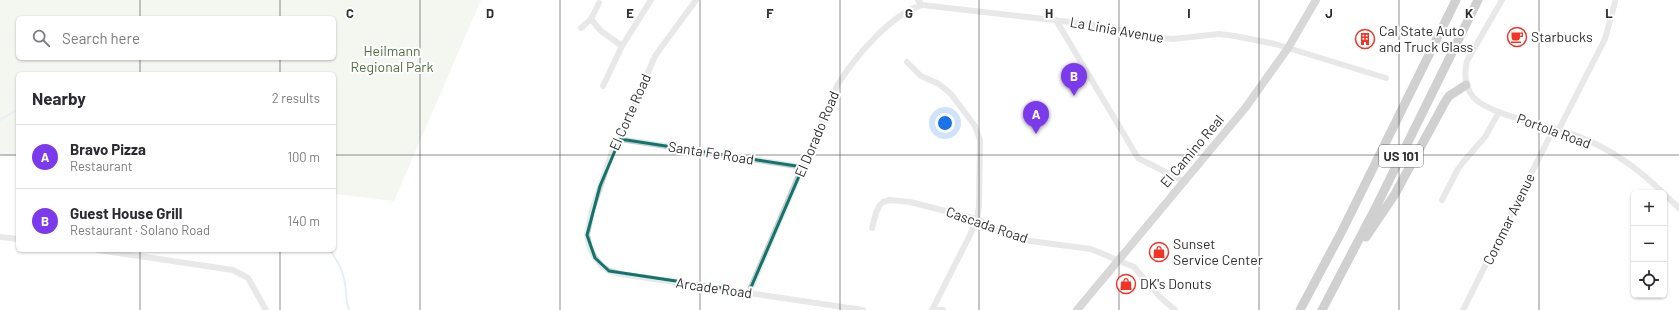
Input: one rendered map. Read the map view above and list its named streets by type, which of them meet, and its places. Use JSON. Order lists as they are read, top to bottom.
{
  "streets": {
    "highway": ["US 101"],
    "main road": ["El Camino Real"],
    "street": [
      "La Linia Avenue",
      "El Corte Road",
      "Portola Road",
      "El Dorado Road",
      "Santa Fe Road",
      "Coromar Avenue",
      "Cascada Road",
      "Arcade Road"
    ]
  },
  "crossings": [
    ["La Linia Avenue", "El Dorado Road"],
    ["La Linia Avenue", "El Camino Real"],
    ["El Corte Road", "Santa Fe Road"],
    ["El Corte Road", "Arcade Road"],
    ["Portola Road", "Coromar Avenue"],
    ["El Dorado Road", "Santa Fe Road"],
    ["El Dorado Road", "Arcade Road"],
    ["El Camino Real", "Cascada Road"]
  ],
  "parks": ["Heilmann Regional Park"],
  "places": {
    "cafe": ["Starbucks"],
    "building": ["Cal State Auto and Truck Glass"],
    "shop": ["Sunset Service Center", "DK's Donuts"]
  },
  "page": {
    "search": "Search here",
    "pins": ["B", "A"],
    "heading": ["Nearby", "2 results"],
    "list": [
      {
        "mark": "A",
        "name": "Bravo Pizza",
        "note": "Restaurant",
        "value": "100 m"
      },
      {
        "mark": "B",
        "name": "Guest House Grill",
        "note": "Restaurant · Solano Road",
        "value": "140 m"
      }
    ],
    "map_buttons": ["+", "−"]
  },
  "grid": {
    "columns": [
      "C",
      "D",
      "E",
      "F",
      "G",
      "H",
      "I",
      "J",
      "K",
      "L"
    ]
  }
}
